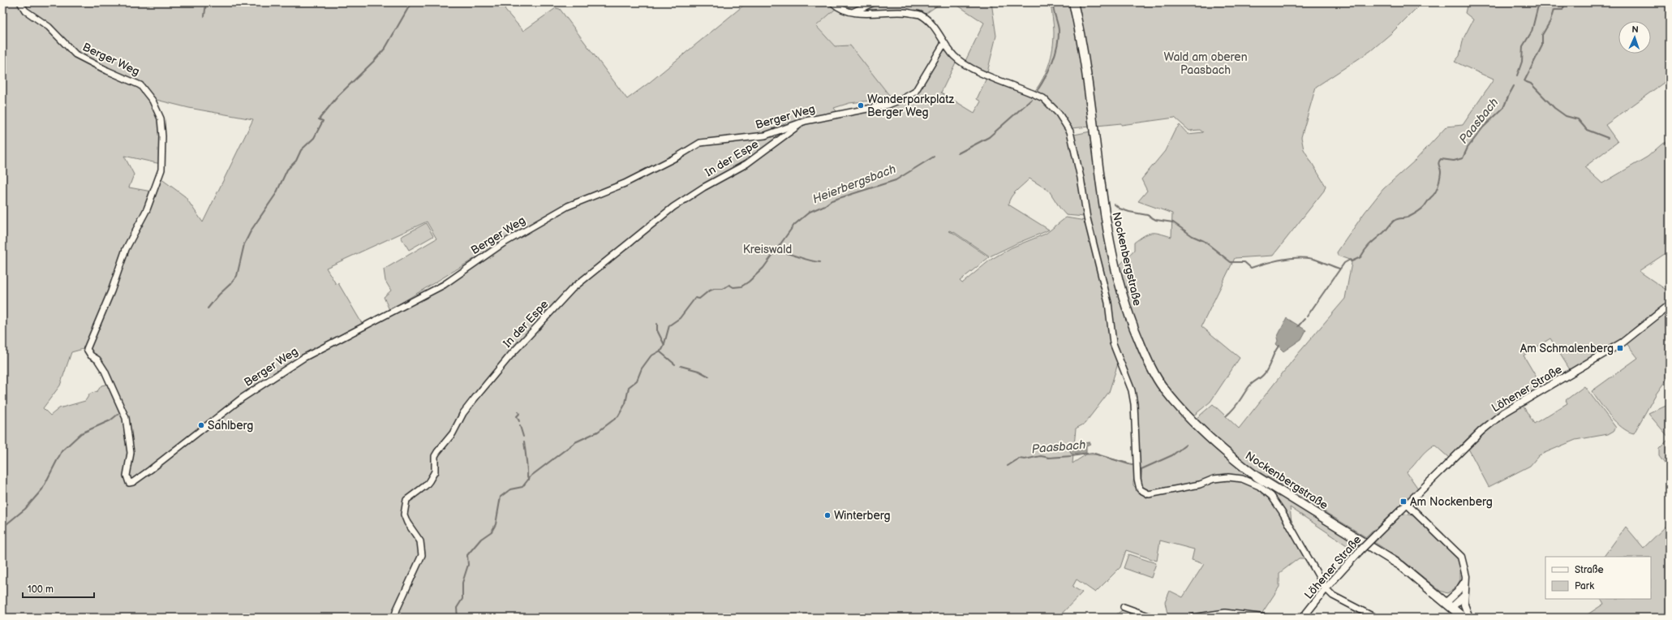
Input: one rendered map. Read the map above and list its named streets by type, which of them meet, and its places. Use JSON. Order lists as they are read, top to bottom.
{
  "streets": {
    "main road": ["Nockenbergstraße"],
    "street": ["Berger Weg", "In der Espe", "Löhener Straße"]
  },
  "crossings": [
    ["Berger Weg", "In der Espe"],
    ["Berger Weg", "Nockenbergstraße"],
    ["Nockenbergstraße", "Löhener Straße"]
  ],
  "water": ["Paasbach", "Heierbergsbach"],
  "parks": ["Wald am oberen Paasbach", "Kreiswald"],
  "places": {
    "other": ["Wanderparkplatz Berger Weg", "Sahlberg", "Winterberg"],
    "transit": ["Am Schmalenberg", "Am Nockenberg"]
  },
  "legend": ["Straße", "Park"],
  "scale_bar": "100 m",
  "north": "top"
}
